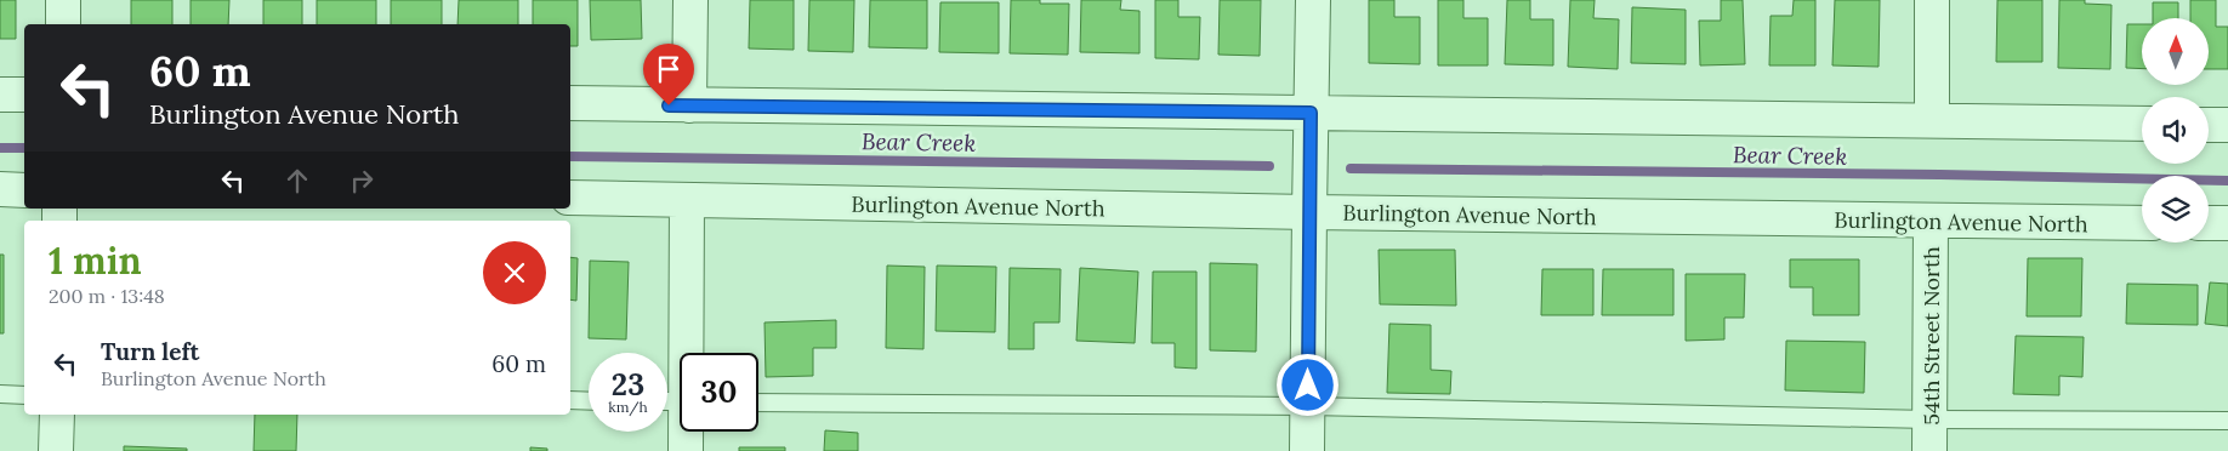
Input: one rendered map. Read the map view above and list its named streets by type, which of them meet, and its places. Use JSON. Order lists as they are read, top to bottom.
{
  "streets": {
    "street": ["Burlington Avenue North", "54th Street North"]
  },
  "crossings": [
    ["Burlington Avenue North", "54th Street North"]
  ],
  "water": ["Bear Creek"],
  "north": "top",
  "page": {
    "turn": ["60 m", "Burlington Avenue North"],
    "heading": ["1 min", "200 m · 13:48"],
    "list": [
      {
        "name": "Turn left",
        "note": "Burlington Avenue North",
        "value": "60 m"
      }
    ],
    "speed": "23 km/h",
    "limit": "30"
  }
}
